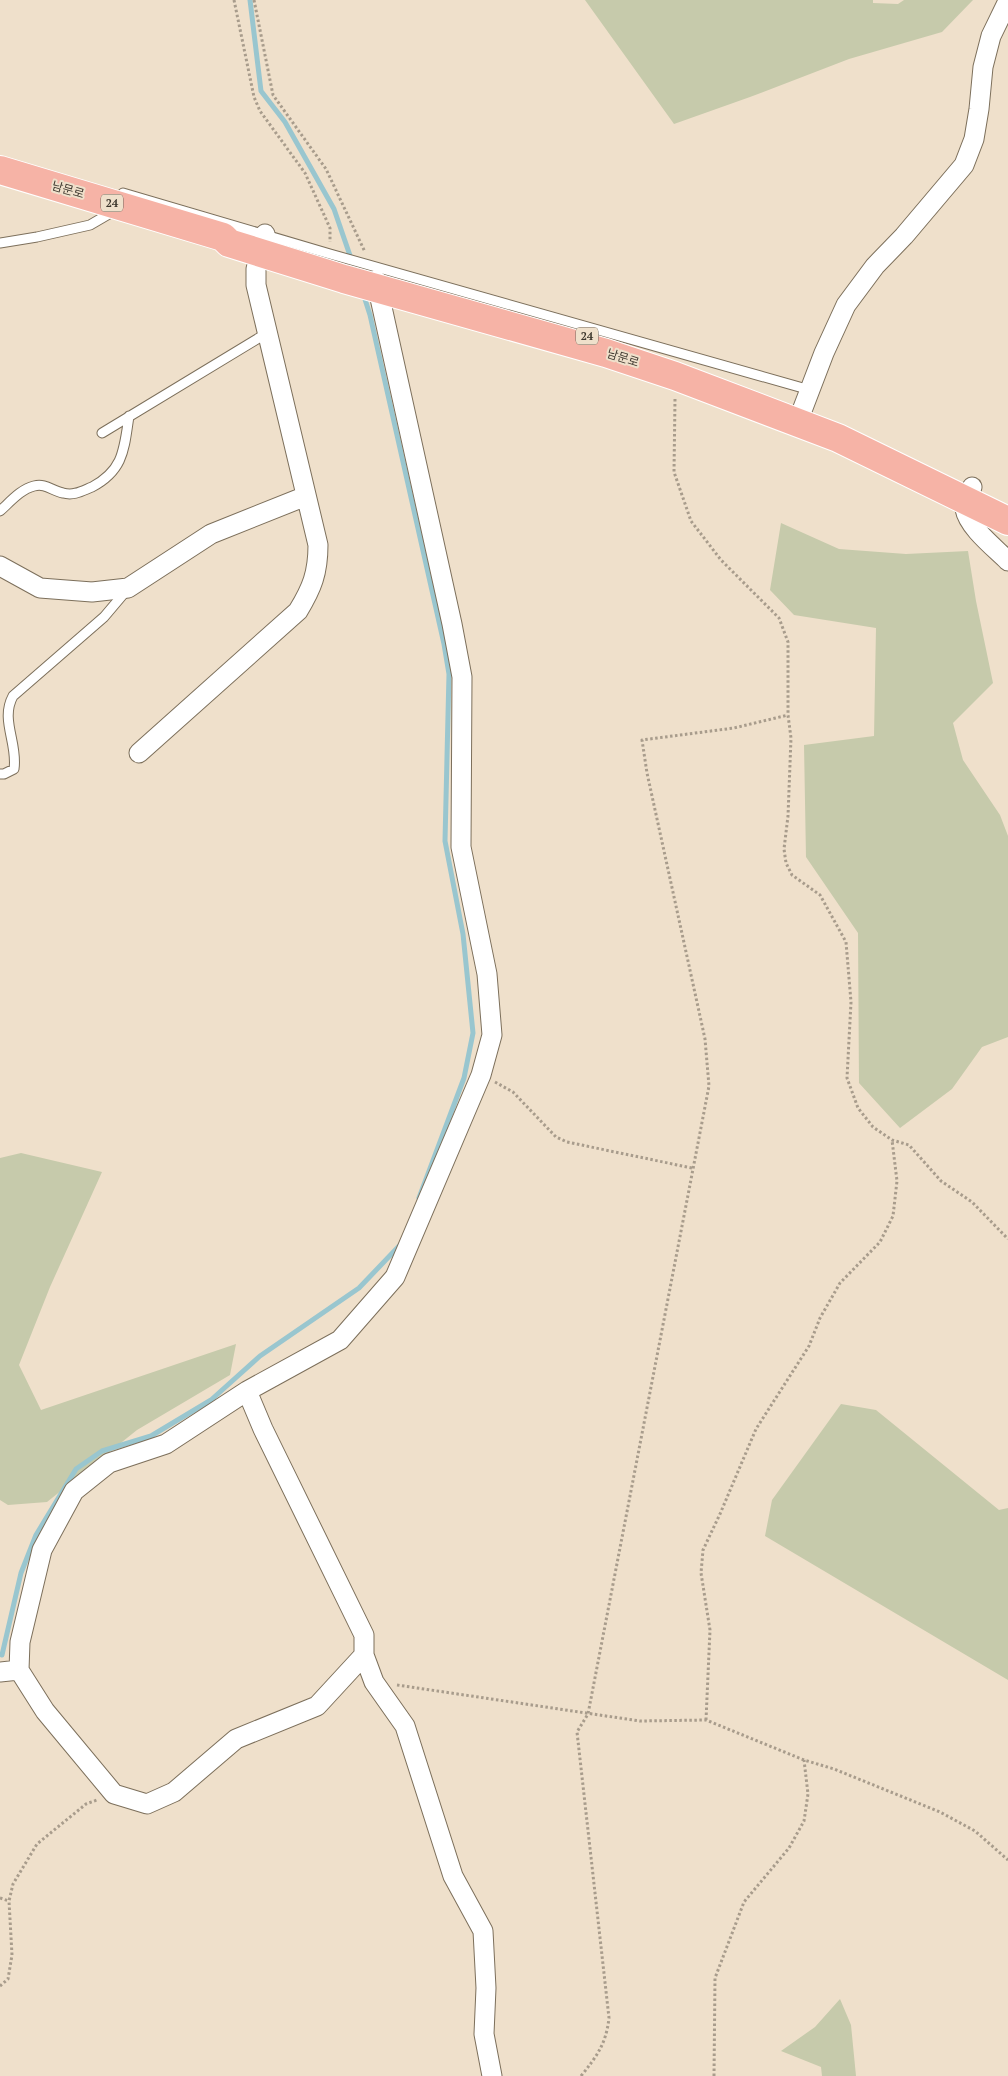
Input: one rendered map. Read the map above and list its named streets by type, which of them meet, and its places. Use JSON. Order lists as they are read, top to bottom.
{
  "streets": {
    "main road": ["남문로", "24"]
  }
}
